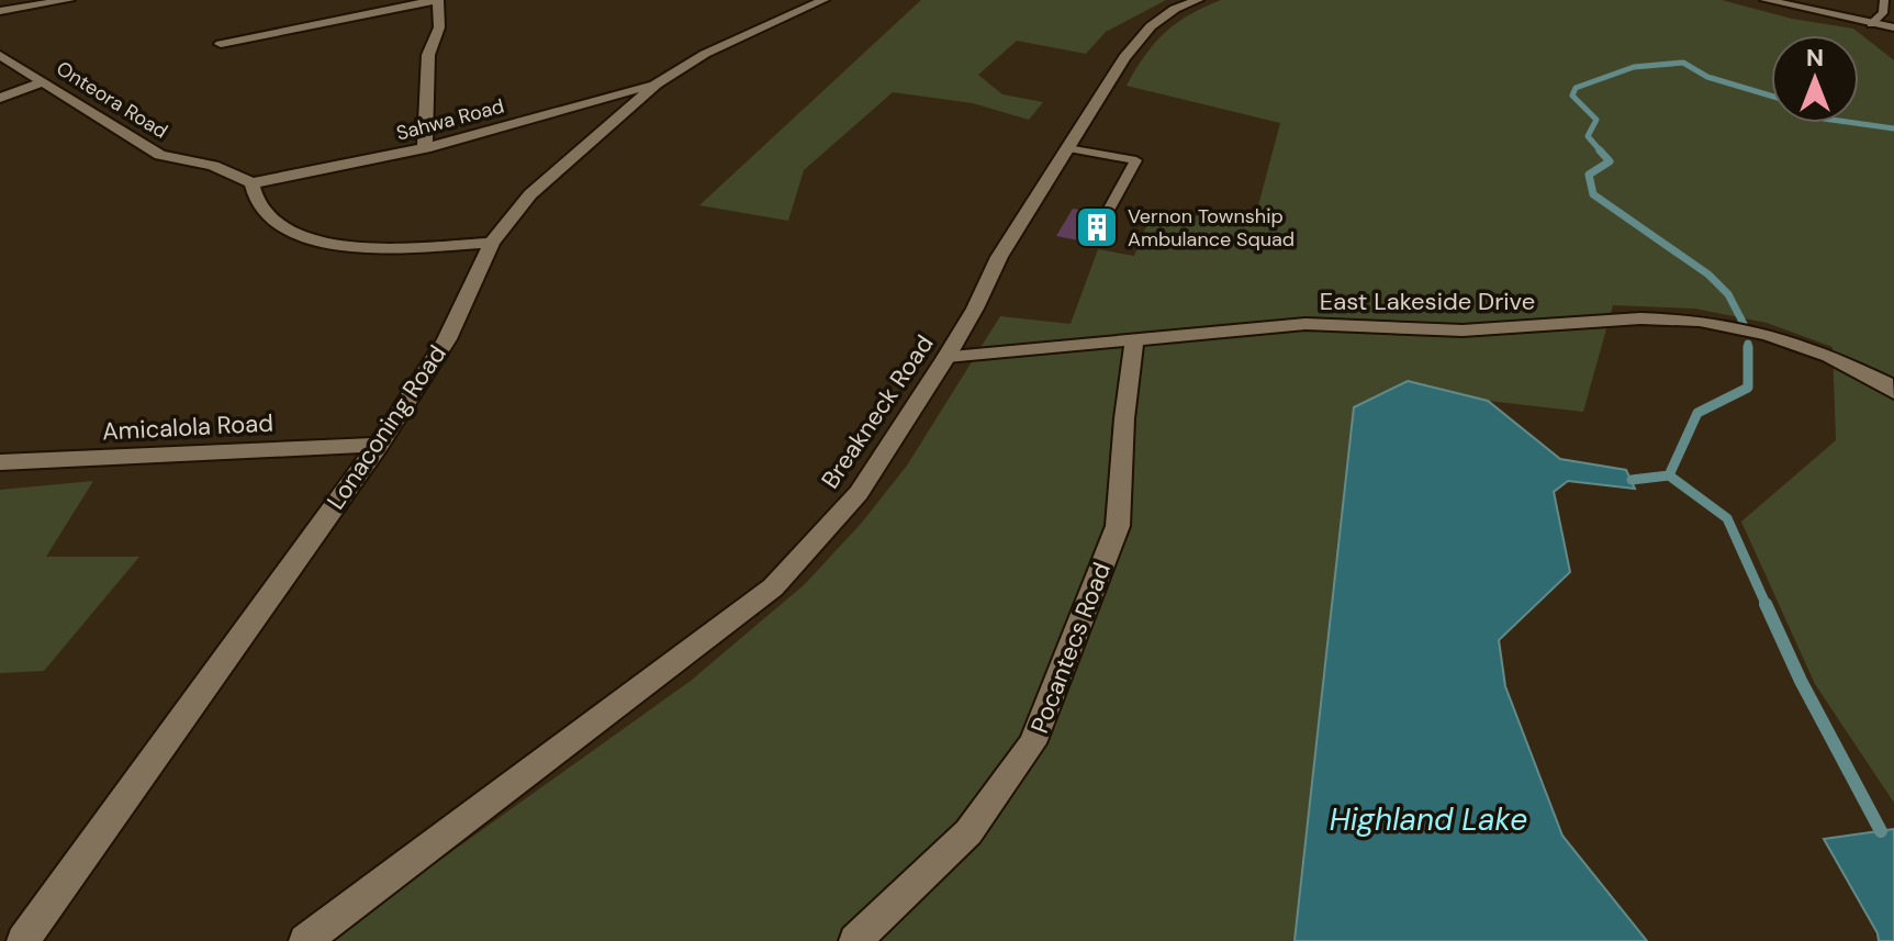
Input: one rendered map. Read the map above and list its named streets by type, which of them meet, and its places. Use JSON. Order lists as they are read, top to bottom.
{
  "streets": {
    "street": [
      "Onteora Road",
      "Sahwa Road",
      "East Lakeside Drive",
      "Breakneck Road",
      "Amicalola Road",
      "Lonaconing Road",
      "Pocantecs Road"
    ]
  },
  "crossings": [
    ["Onteora Road", "Sahwa Road"],
    ["Sahwa Road", "Lonaconing Road"],
    ["East Lakeside Drive", "Breakneck Road"],
    ["East Lakeside Drive", "Pocantecs Road"],
    ["Amicalola Road", "Lonaconing Road"]
  ],
  "water": ["Highland Lake"],
  "places": {
    "building": ["Vernon Township Ambulance Squad"]
  },
  "north": "top"
}
